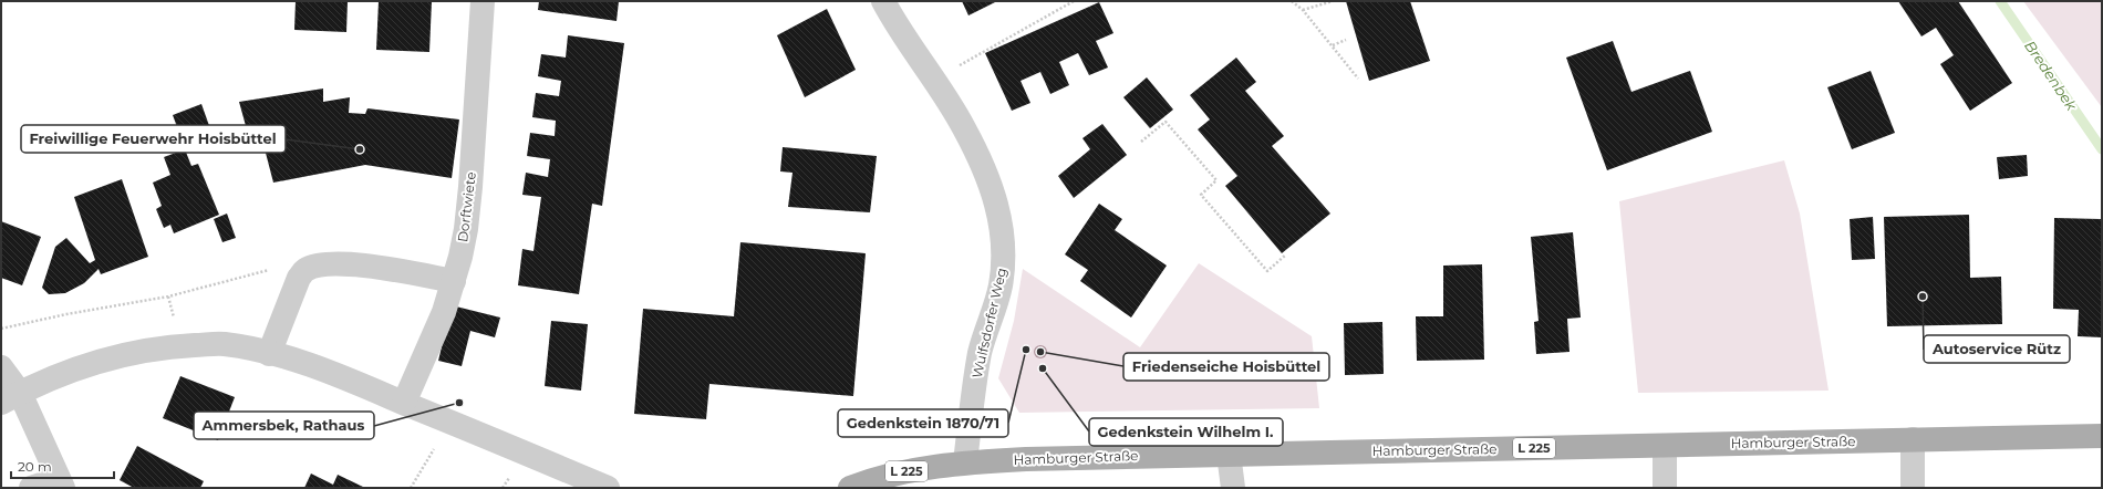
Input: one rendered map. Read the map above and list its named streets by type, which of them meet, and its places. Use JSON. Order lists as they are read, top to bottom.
{
  "streets": {
    "main road": ["Hamburger Straße", "L 225"],
    "street": ["Dorftwiete", "Wulfsdorfer Weg"]
  },
  "crossings": [
    ["Wulfsdorfer Weg", "Hamburger Straße"]
  ],
  "water": ["Bredenbek"],
  "places": [
    "Freiwillige Feuerwehr Hoisbüttel",
    "Autoservice Rütz",
    "Gedenkstein 1870/71",
    "Friedenseiche Hoisbüttel",
    "Gedenkstein Wilhelm I.",
    "Ammersbek, Rathaus"
  ],
  "scale_bar": "20 m"
}
